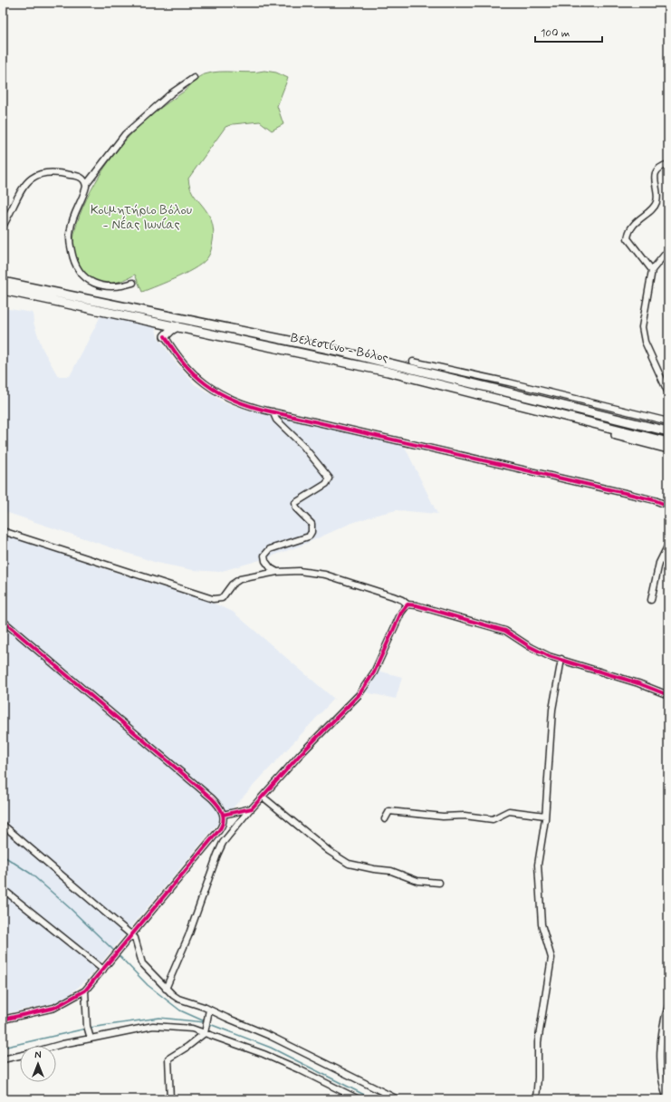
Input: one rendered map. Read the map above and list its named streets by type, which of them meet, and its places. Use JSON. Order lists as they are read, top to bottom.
{
  "streets": {
    "highway": ["Βελεστίνο - Βόλος"]
  },
  "parks": ["Κοιμητήριο Βόλου - Νέας Ιωνίας"],
  "scale_bar": "100 m",
  "north": "top"
}
